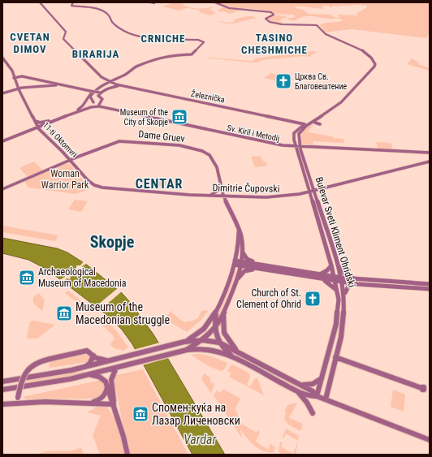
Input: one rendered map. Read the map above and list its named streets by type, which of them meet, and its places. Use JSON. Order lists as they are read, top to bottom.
{
  "streets": {
    "street": [
      "Železnička",
      "Sv. Kiril i Metodij",
      "Dame Gruev",
      "11-ti Oktomvri",
      "Dimitrie Čupovski",
      "Bulevar Sveti Kliment Ohridski"
    ]
  },
  "crossings": [
    ["Sv. Kiril i Metodij", "11-ti Oktomvri"],
    ["Sv. Kiril i Metodij", "Bulevar Sveti Kliment Ohridski"],
    ["Dame Gruev", "11-ti Oktomvri"],
    ["Dame Gruev", "Dimitrie Čupovski"],
    ["11-ti Oktomvri", "Dimitrie Čupovski"],
    ["Dimitrie Čupovski", "Bulevar Sveti Kliment Ohridski"]
  ],
  "districts": [
    "CVETAN DIMOV",
    "TASINO CHESHMICHE",
    "CRNICHE",
    "BIRARIJA",
    "CENTAR",
    "Skopje"
  ],
  "water": ["Vardar"],
  "parks": ["Woman Warrior Park"],
  "places": {
    "church": ["Црква Св. Благовештение", "Church of St. Clement of Ohrid"],
    "museum": [
      "Museum of the City of Skopje",
      "Archaeological Museum of Macedonia",
      "Museum of the Macedonian struggle",
      "Спомен-куќа на Лазар Личеновски"
    ]
  }
}
